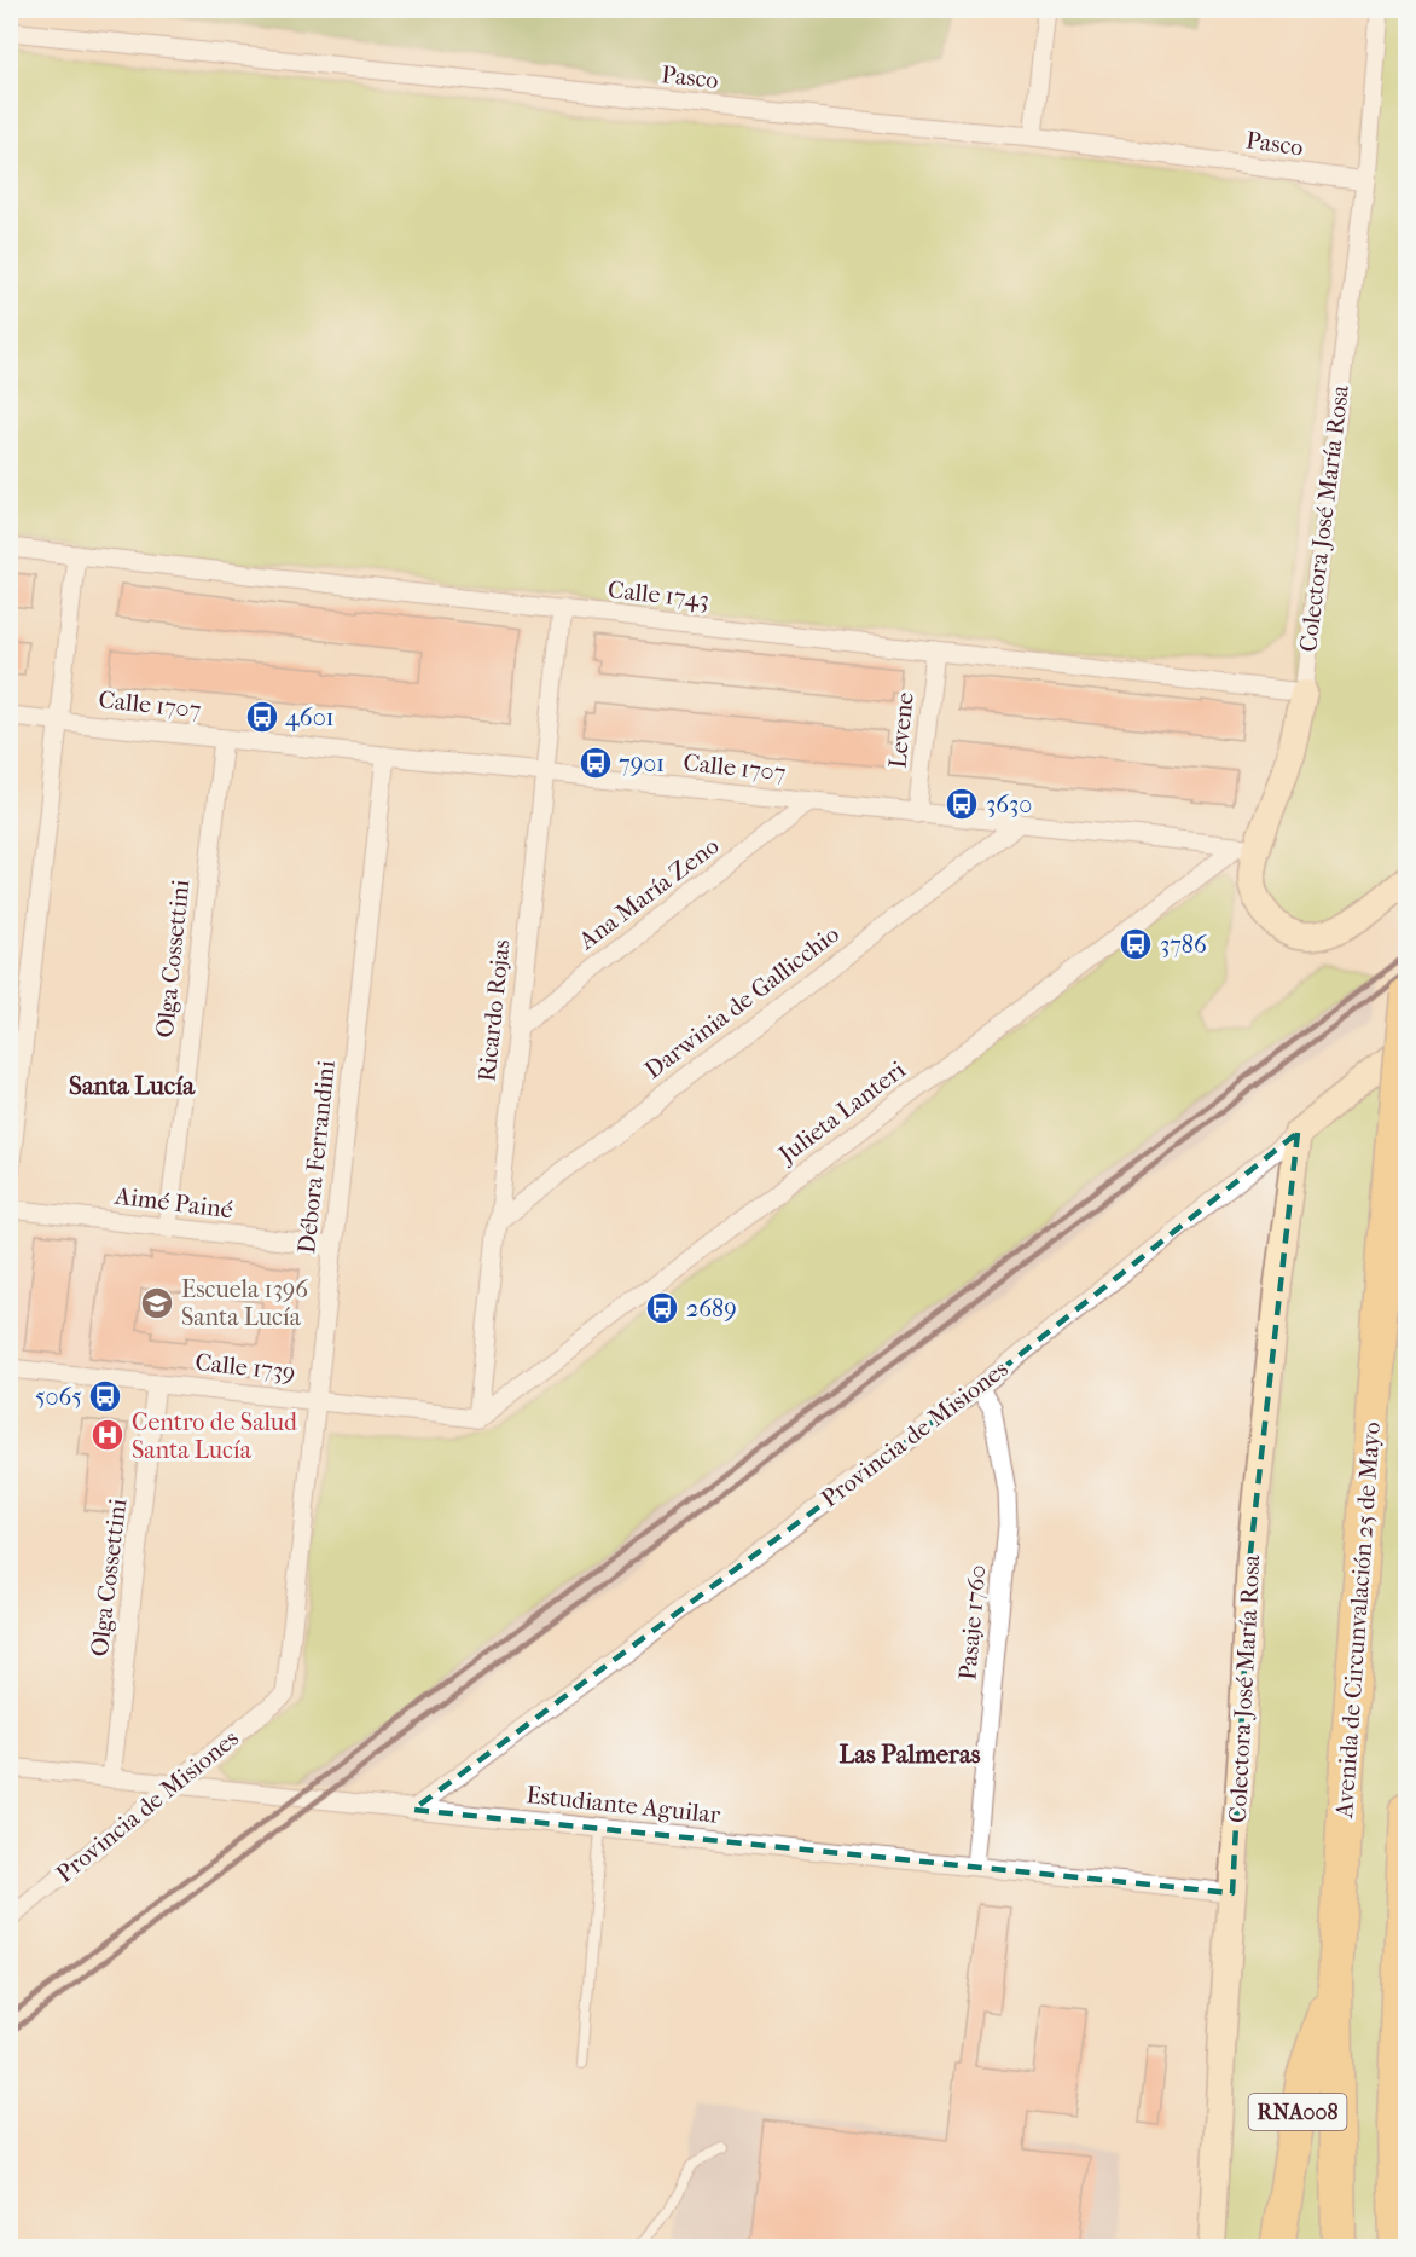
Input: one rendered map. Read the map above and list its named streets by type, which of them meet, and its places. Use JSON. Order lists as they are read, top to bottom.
{
  "streets": {
    "highway": ["Avenida de Circunvalación 25 de Mayo", "RNA008"],
    "main road": ["Colectora José María Rosa", "Provincia de Misiones"],
    "street": [
      "Pasco",
      "Calle 1743",
      "Calle 1707",
      "Levene",
      "Ana María Zeno",
      "Olga Cossettini",
      "Darwinia de Gallicchio",
      "Ricardo Rojas",
      "Julieta Lanteri",
      "Débora Ferrandini",
      "Aimé Painé",
      "Calle 1739",
      "Pasaje 1760",
      "Estudiante Aguilar"
    ]
  },
  "crossings": [
    ["Pasco", "Colectora José María Rosa"],
    ["Colectora José María Rosa", "Calle 1743"],
    ["Colectora José María Rosa", "Calle 1707"],
    ["Colectora José María Rosa", "Julieta Lanteri"],
    ["Colectora José María Rosa", "Provincia de Misiones"],
    ["Colectora José María Rosa", "Estudiante Aguilar"],
    ["Calle 1743", "Levene"],
    ["Calle 1743", "Ricardo Rojas"],
    ["Calle 1707", "Levene"],
    ["Calle 1707", "Ana María Zeno"],
    ["Calle 1707", "Olga Cossettini"],
    ["Calle 1707", "Darwinia de Gallicchio"],
    ["Calle 1707", "Ricardo Rojas"],
    ["Calle 1707", "Julieta Lanteri"],
    ["Calle 1707", "Débora Ferrandini"],
    ["Ana María Zeno", "Ricardo Rojas"],
    ["Olga Cossettini", "Aimé Painé"],
    ["Olga Cossettini", "Calle 1739"],
    ["Olga Cossettini", "Estudiante Aguilar"],
    ["Darwinia de Gallicchio", "Ricardo Rojas"],
    ["Ricardo Rojas", "Julieta Lanteri"],
    ["Ricardo Rojas", "Calle 1739"],
    ["Julieta Lanteri", "Calle 1739"],
    ["Débora Ferrandini", "Aimé Painé"],
    ["Débora Ferrandini", "Calle 1739"],
    ["Débora Ferrandini", "Provincia de Misiones"],
    ["Provincia de Misiones", "Pasaje 1760"],
    ["Provincia de Misiones", "Estudiante Aguilar"],
    ["Avenida de Circunvalación 25 de Mayo", "RNA008"],
    ["Pasaje 1760", "Estudiante Aguilar"]
  ],
  "districts": ["Santa Lucía", "Las Palmeras"],
  "places": {
    "bus stop": [
      "4601",
      "7901",
      "3630",
      "3786",
      "2689",
      "5065"
    ],
    "school or university": ["Escuela 1396 Santa Lucía"],
    "hospital": ["Centro de Salud Santa Lucía"]
  }
}
